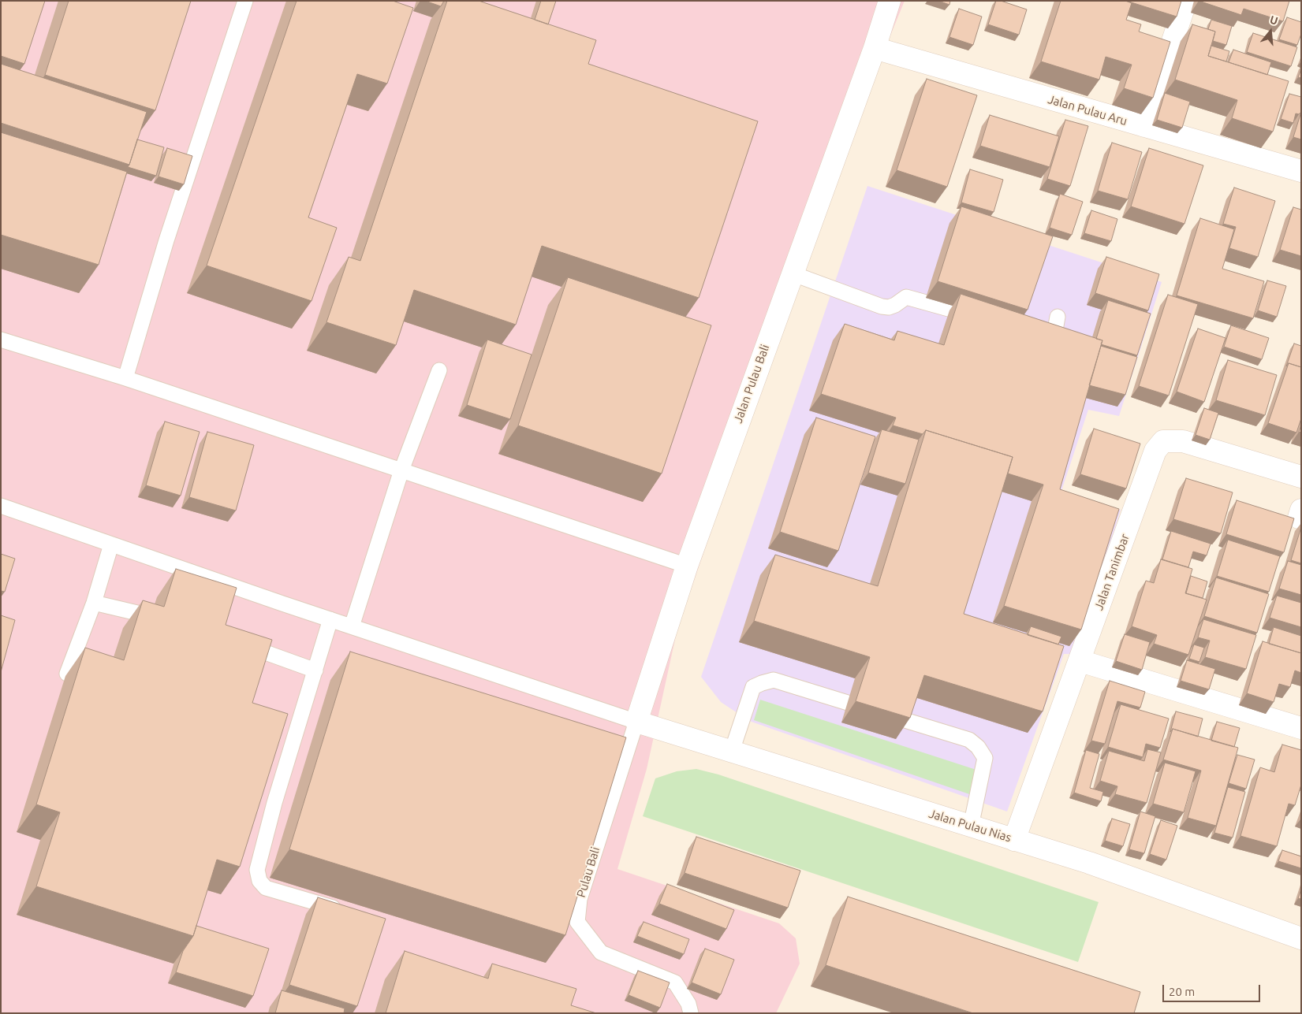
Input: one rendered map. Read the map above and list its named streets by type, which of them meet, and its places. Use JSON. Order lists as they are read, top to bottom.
{
  "streets": {
    "street": [
      "Jalan Pulau Aru",
      "Jalan Pulau Bali",
      "Jalan Tanimbar",
      "Jalan Pulau Nias"
    ],
    "lane": ["Pulau Bali"]
  },
  "crossings": [
    ["Jalan Pulau Aru", "Jalan Pulau Bali"],
    ["Jalan Pulau Bali", "Jalan Pulau Nias"],
    ["Jalan Pulau Bali", "Pulau Bali"],
    ["Jalan Tanimbar", "Jalan Pulau Nias"],
    ["Jalan Pulau Nias", "Pulau Bali"]
  ],
  "scale_bar": "20 m",
  "north": "top"
}
